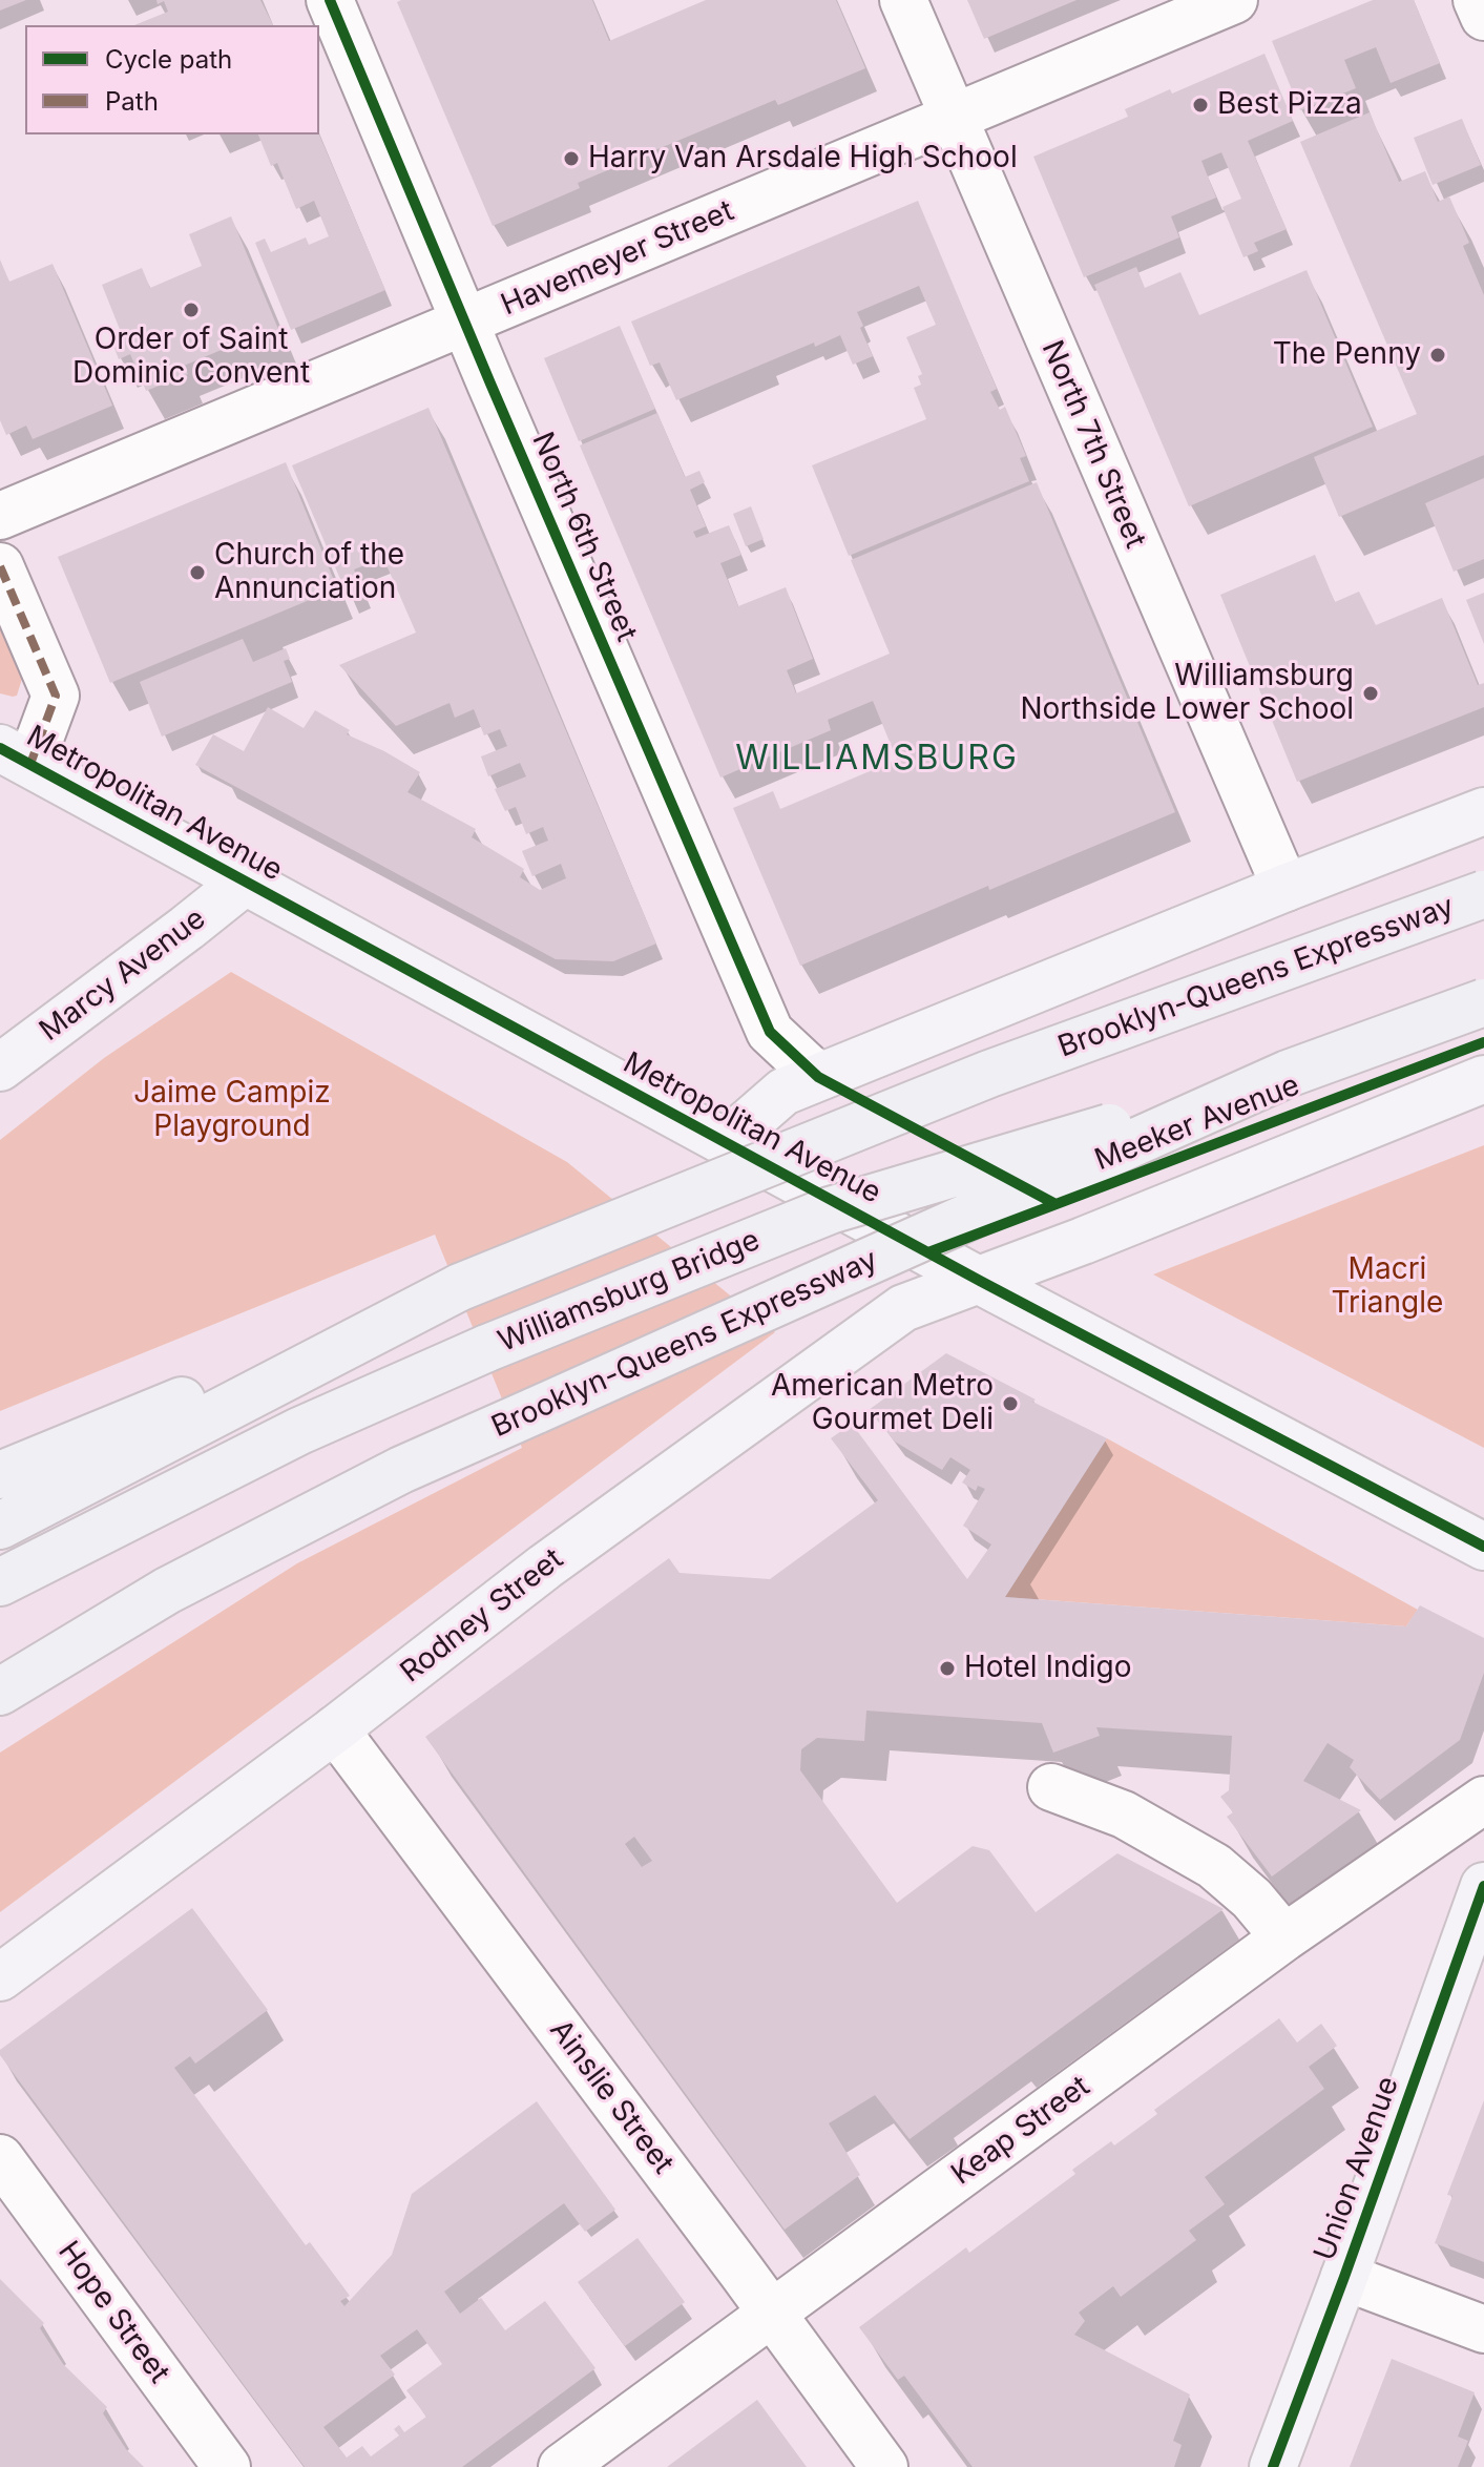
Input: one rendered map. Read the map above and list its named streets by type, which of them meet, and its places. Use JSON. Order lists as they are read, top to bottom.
{
  "streets": {
    "highway": ["Brooklyn-Queens Expressway", "Williamsburg Bridge"],
    "main road": [
      "Metropolitan Avenue",
      "Marcy Avenue",
      "Rodney Street",
      "Union Avenue"
    ],
    "street": [
      "Havemeyer Street",
      "North 7th Street",
      "North 6th Street",
      "Ainslie Street",
      "Keap Street",
      "Hope Street"
    ],
    "cycle path": ["Meeker Avenue"]
  },
  "crossings": [
    ["Havemeyer Street", "North 7th Street"],
    ["Havemeyer Street", "North 6th Street"],
    ["Metropolitan Avenue", "Marcy Avenue"],
    ["Metropolitan Avenue", "Rodney Street"],
    ["Brooklyn-Queens Expressway", "Williamsburg Bridge"],
    ["Rodney Street", "Ainslie Street"],
    ["Ainslie Street", "Keap Street"]
  ],
  "districts": ["WILLIAMSBURG"],
  "parks": ["Jaime Campiz Playground", "Macri Triangle"],
  "places": [
    "Best Pizza",
    "Harry Van Arsdale High School",
    "Order of Saint Dominic Convent",
    "The Penny",
    "Church of the Annunciation",
    "Williamsburg Northside Lower School",
    "American Metro Gourmet Deli",
    "Hotel Indigo"
  ],
  "legend": ["Cycle path", "Path"]
}
